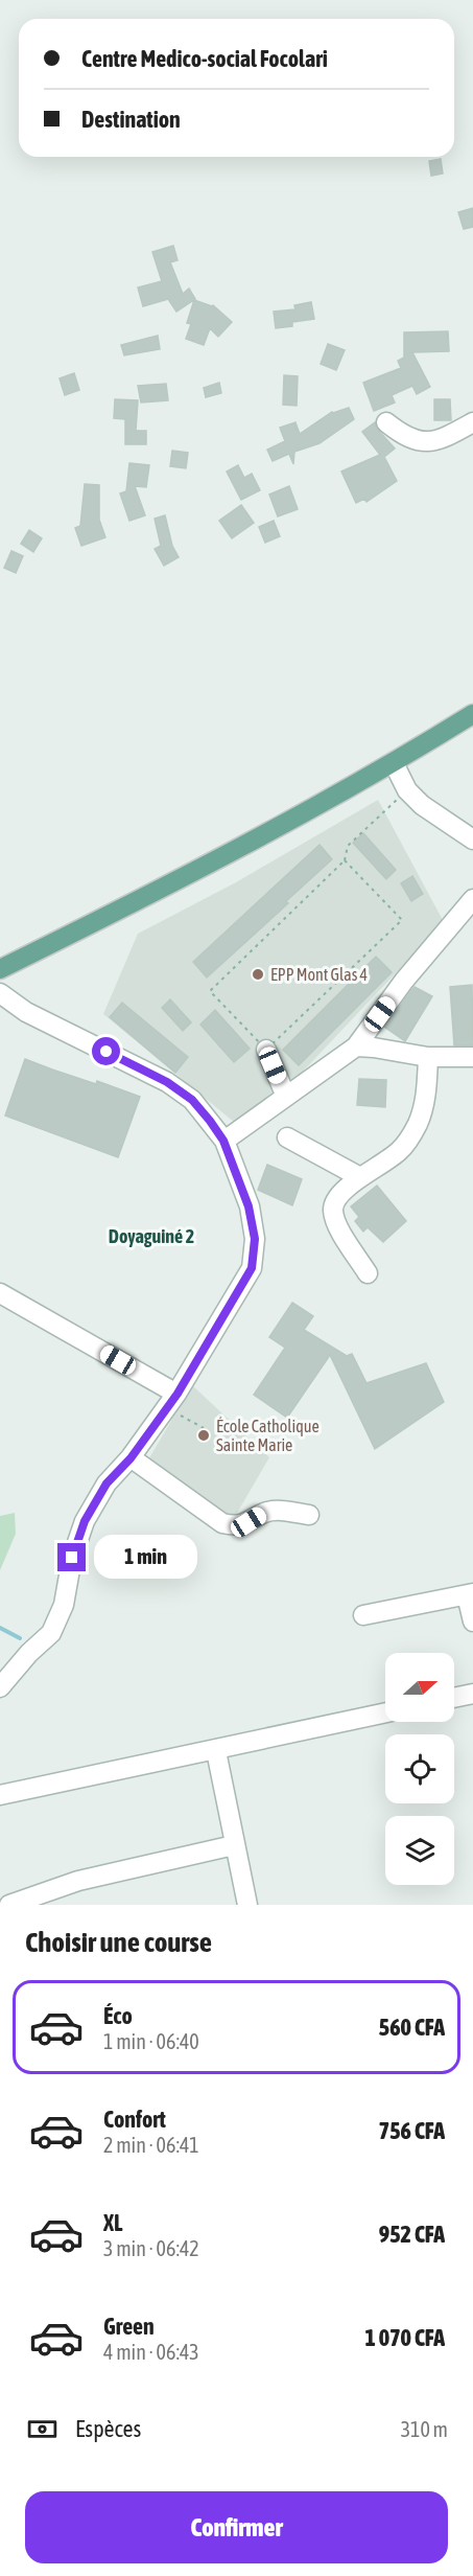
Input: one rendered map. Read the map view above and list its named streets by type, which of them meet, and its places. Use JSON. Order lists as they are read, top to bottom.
{
  "districts": ["Doyaguiné 2"],
  "places": ["EPP Mont Glas 4", "École Catholique Sainte Marie"],
  "north": "right",
  "page": {
    "banner": ["Centre Medico-social Focolari", "Destination"],
    "bubble": "1 min",
    "heading": "Choisir une course",
    "list": [
      {
        "name": "Éco",
        "note": "1 min · 06:40",
        "value": "560 CFA"
      },
      {
        "name": "Confort",
        "note": "2 min · 06:41",
        "value": "756 CFA"
      },
      {
        "name": "XL",
        "note": "3 min · 06:42",
        "value": "952 CFA"
      },
      {
        "name": "Green",
        "note": "4 min · 06:43",
        "value": "1 070 CFA"
      }
    ],
    "pay": ["Espèces", "310 m"],
    "buttons": "Confirmer"
  }
}
